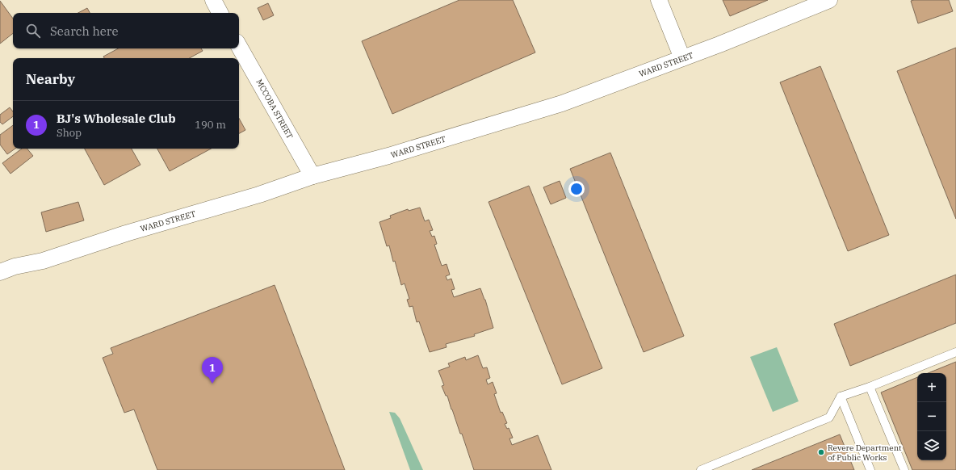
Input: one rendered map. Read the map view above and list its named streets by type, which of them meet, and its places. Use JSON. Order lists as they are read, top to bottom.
{
  "streets": {
    "street": ["WARD STREET", "MCCOBA STREET"]
  },
  "crossings": [
    ["WARD STREET", "MCCOBA STREET"]
  ],
  "places": ["Revere Department of Public Works"],
  "page": {
    "search": "Search here",
    "heading": "Nearby",
    "list": [
      {
        "mark": "1",
        "name": "BJ's Wholesale Club",
        "note": "Shop",
        "value": "190 m"
      }
    ],
    "pins": "1",
    "map_buttons": ["+", "−"]
  }
}
